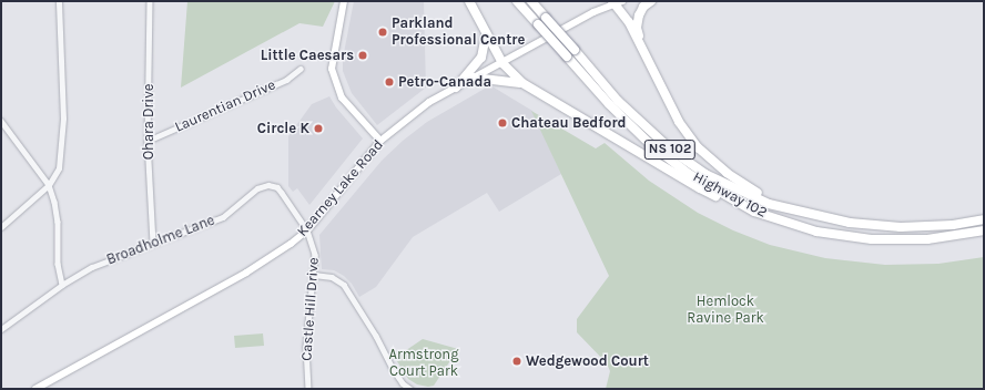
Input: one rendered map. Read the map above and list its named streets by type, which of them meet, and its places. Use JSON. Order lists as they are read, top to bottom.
{
  "streets": {
    "highway": ["NS 102", "Highway 102"],
    "main road": ["Kearney Lake Road"],
    "street": [
      "Laurentian Drive",
      "Ohara Drive",
      "Broadholme Lane",
      "Castle Hill Drive"
    ]
  },
  "crossings": [
    ["Laurentian Drive", "Ohara Drive"],
    ["Ohara Drive", "Broadholme Lane"],
    ["Kearney Lake Road", "Broadholme Lane"],
    ["Kearney Lake Road", "Castle Hill Drive"],
    ["Broadholme Lane", "Castle Hill Drive"]
  ],
  "parks": ["Hemlock Ravine Park", "Armstrong Court Park"],
  "places": [
    "Parkland Professional Centre",
    "Little Caesars",
    "Petro-Canada",
    "Chateau Bedford",
    "Circle K",
    "Wedgewood Court"
  ]
}
